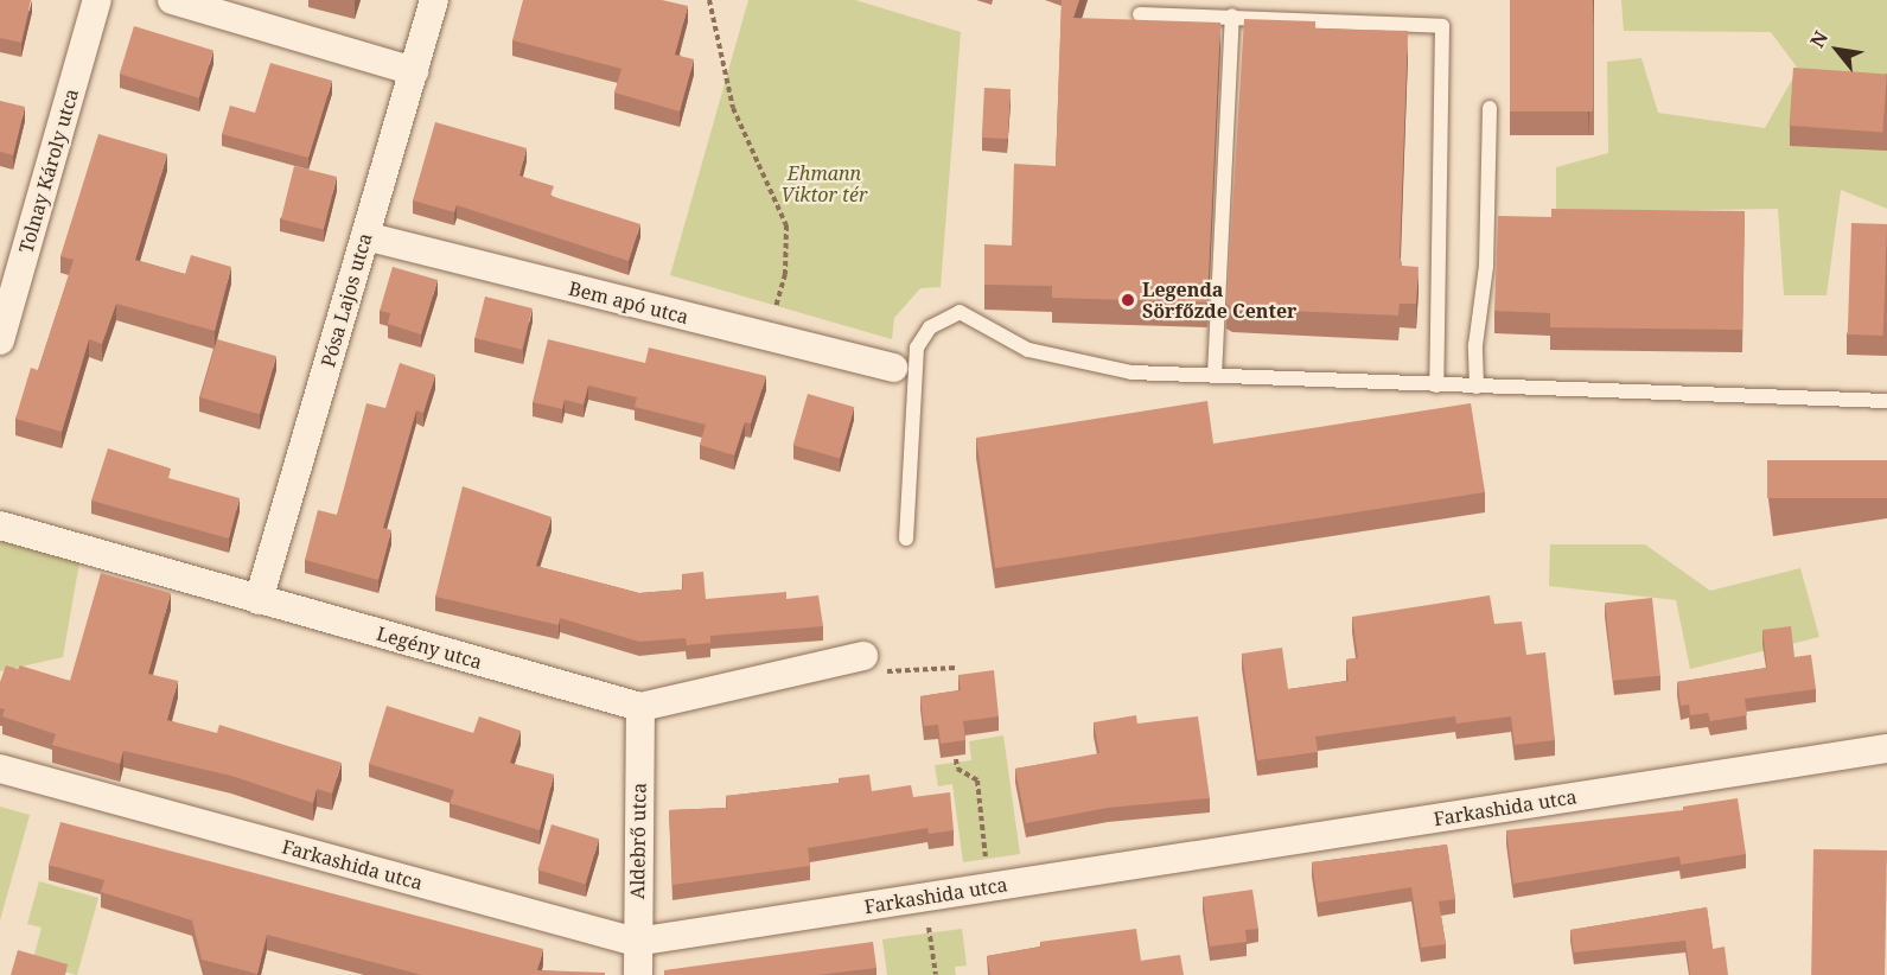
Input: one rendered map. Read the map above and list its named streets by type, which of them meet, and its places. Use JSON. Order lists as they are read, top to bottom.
{
  "streets": {
    "street": [
      "Tolnay Károly utca",
      "Pósa Lajos utca",
      "Bem apó utca",
      "Legény utca",
      "Farkashida utca",
      "Aldebrő utca"
    ]
  },
  "crossings": [
    ["Pósa Lajos utca", "Bem apó utca"],
    ["Pósa Lajos utca", "Legény utca"],
    ["Legény utca", "Aldebrő utca"],
    ["Farkashida utca", "Aldebrő utca"]
  ],
  "parks": ["Ehmann Viktor tér"],
  "places": ["Legenda Sörfőzde Center"],
  "north": "top left"
}
